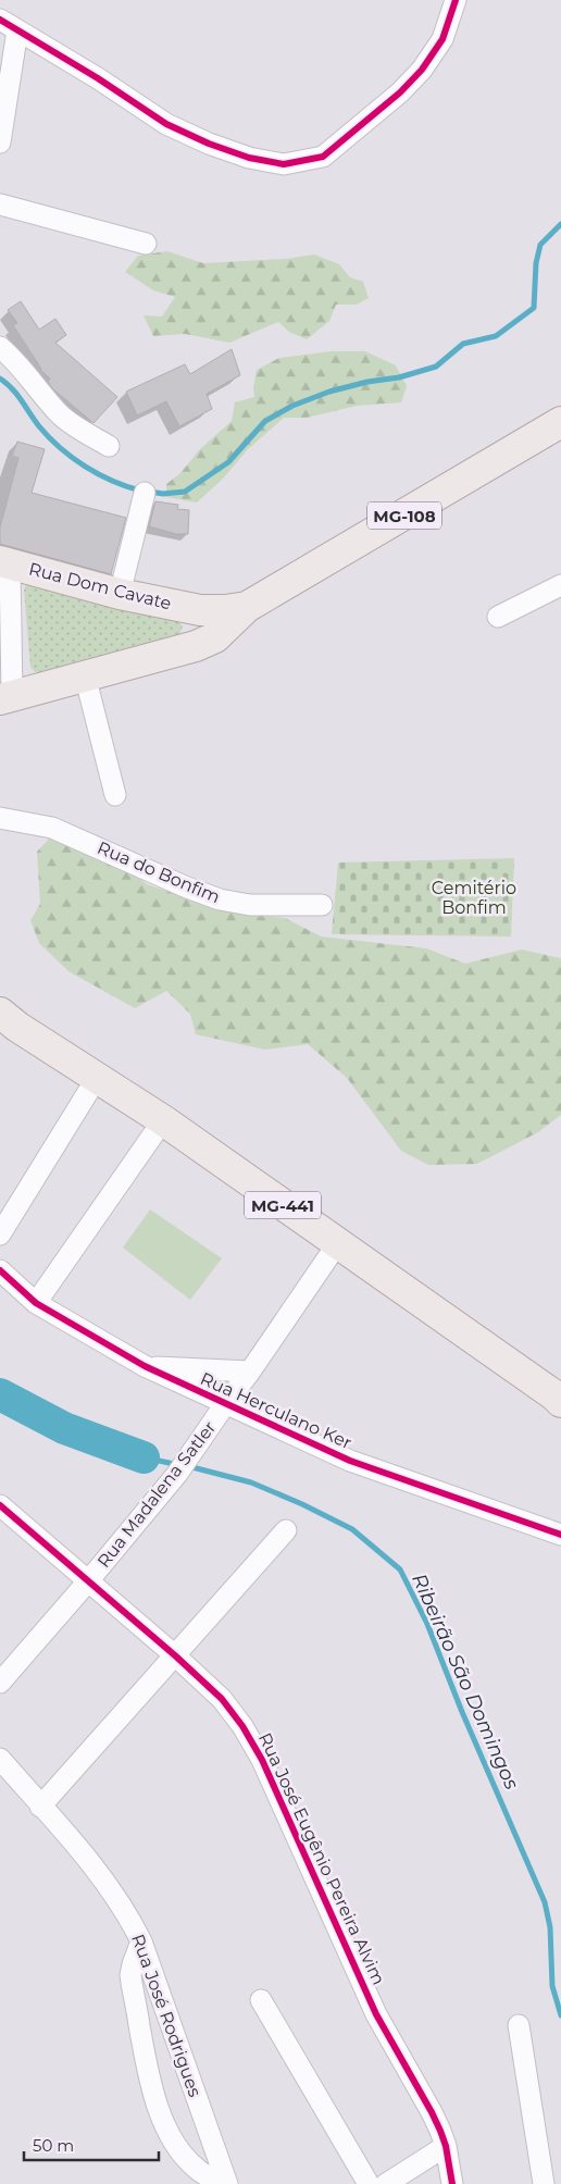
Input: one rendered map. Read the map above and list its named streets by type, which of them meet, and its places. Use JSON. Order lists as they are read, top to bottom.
{
  "streets": {
    "main road": ["MG-108", "Rua Dom Cavate", "MG-441"],
    "street": [
      "Rua do Bonfim",
      "Rua Herculano Ker",
      "Rua Madalena Satler",
      "Rua José Eugênio Pereira Alvim",
      "Rua José Rodrigues"
    ]
  },
  "crossings": [
    ["MG-108", "Rua Dom Cavate"],
    ["MG-441", "Rua Madalena Satler"],
    ["Rua Herculano Ker", "Rua Madalena Satler"],
    ["Rua Madalena Satler", "Rua José Eugênio Pereira Alvim"]
  ],
  "water": ["Ribeirão São Domingos"],
  "parks": ["Cemitério Bonfim"],
  "scale_bar": "50 m"
}
